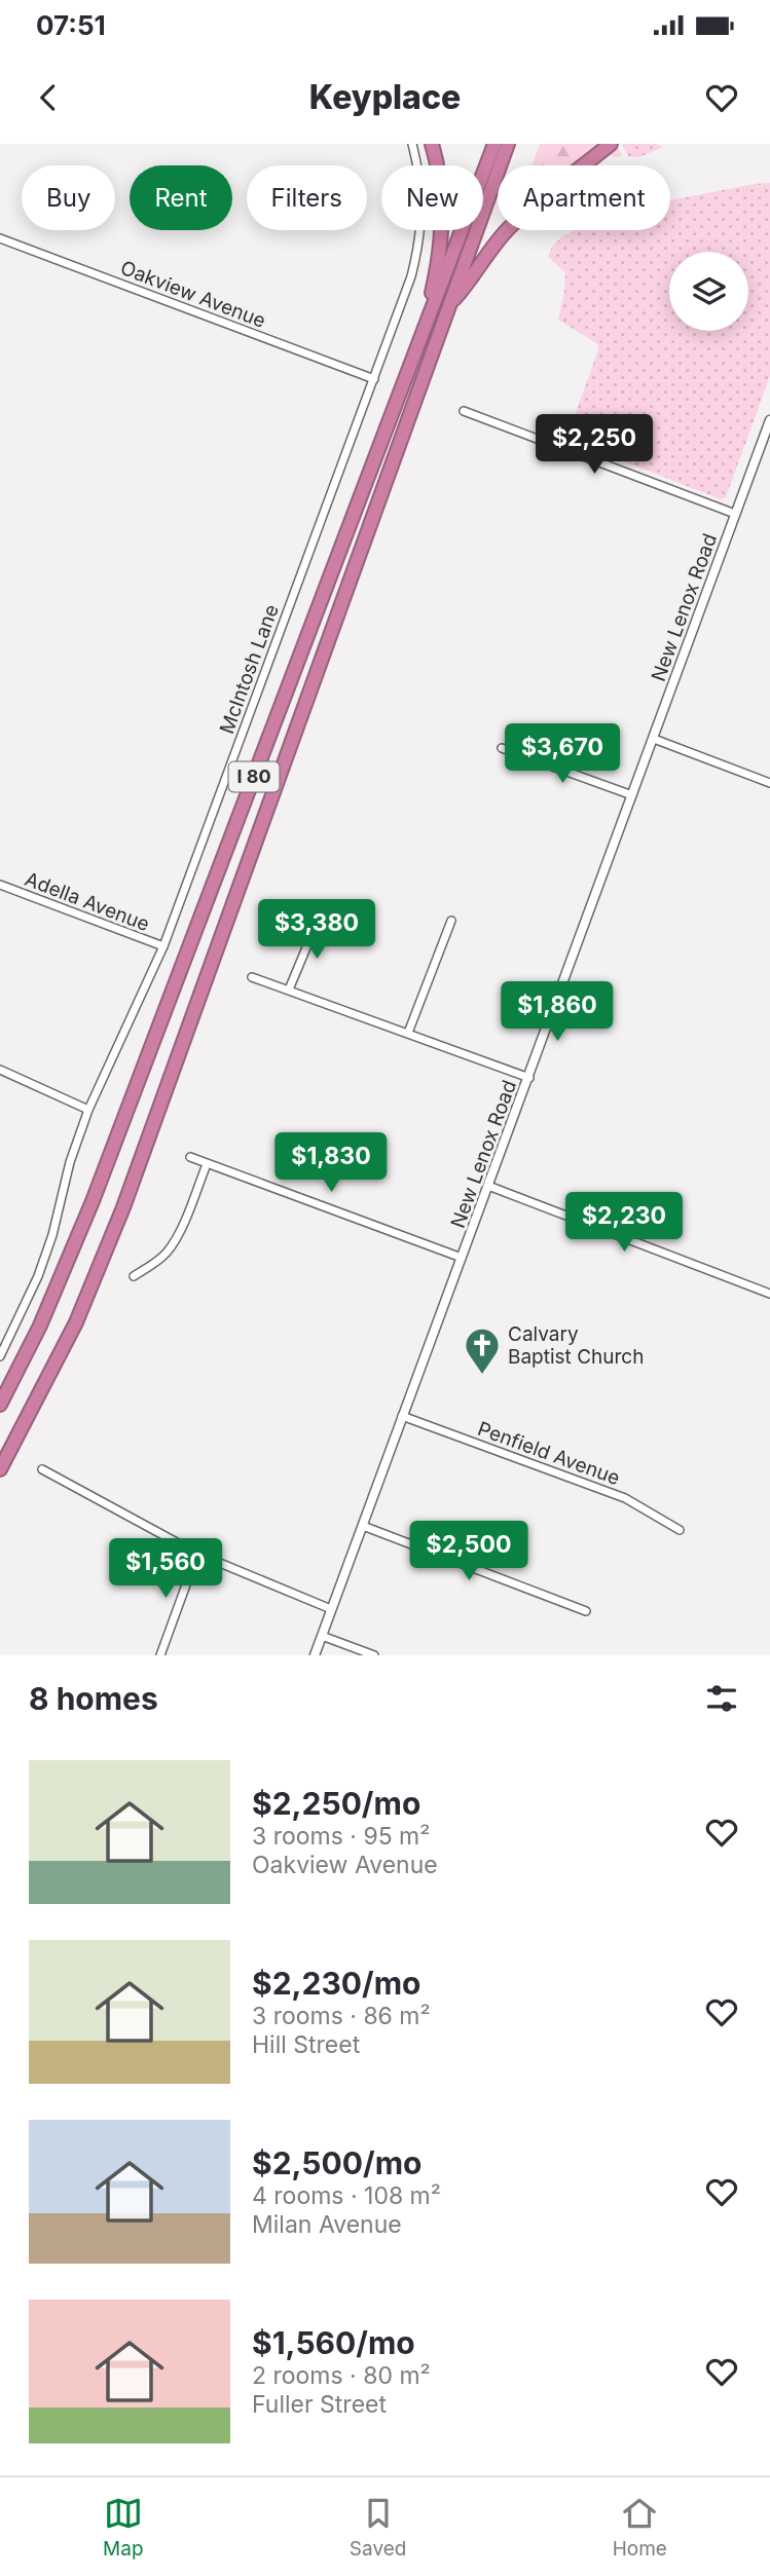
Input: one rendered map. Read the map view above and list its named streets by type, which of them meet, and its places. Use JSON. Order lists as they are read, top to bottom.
{
  "streets": {
    "highway": ["I 80"],
    "street": [
      "Oakview Avenue",
      "New Lenox Road",
      "McIntosh Lane",
      "Adella Avenue",
      "Penfield Avenue"
    ]
  },
  "crossings": [
    ["Oakview Avenue", "McIntosh Lane"],
    ["New Lenox Road", "Penfield Avenue"],
    ["McIntosh Lane", "Adella Avenue"]
  ],
  "places": {
    "church": ["Calvary Baptist Church"]
  },
  "page": {
    "status": "07:51",
    "header": "Keyplace",
    "chip": [
      "Buy",
      "Rent",
      "Filters",
      "New",
      "Apartment"
    ],
    "price": [
      "$2,250",
      "$3,670",
      "$3,380",
      "$1,860",
      "$1,830",
      "$2,230",
      "$2,500",
      "$1,560"
    ],
    "heading": "8 homes",
    "list": [
      {
        "name": "$2,250/mo",
        "note": "3 rooms · 95 m² · Oakview Avenue"
      },
      {
        "name": "$2,230/mo",
        "note": "3 rooms · 86 m² · Hill Street"
      },
      {
        "name": "$2,500/mo",
        "note": "4 rooms · 108 m² · Milan Avenue"
      },
      {
        "name": "$1,560/mo",
        "note": "2 rooms · 80 m² · Fuller Street"
      }
    ],
    "tabs": ["Map", "Saved", "Home"]
  }
}
